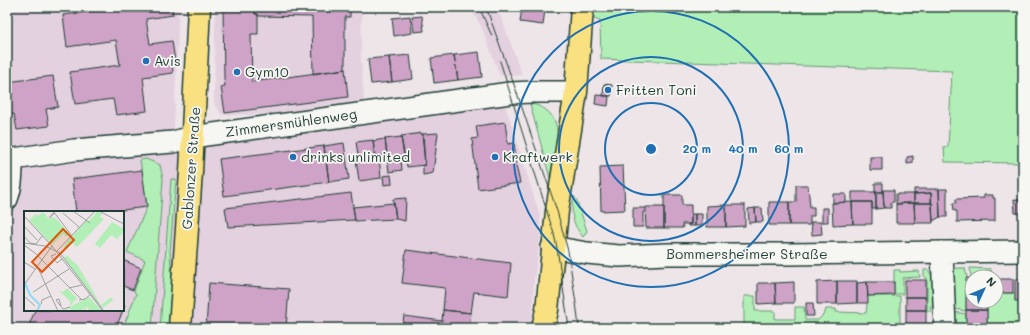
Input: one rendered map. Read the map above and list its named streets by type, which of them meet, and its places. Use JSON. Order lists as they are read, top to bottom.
{
  "streets": {
    "main road": ["Gablonzer Straße"],
    "street": ["Zimmersmühlenweg", "Bommersheimer Straße"]
  },
  "crossings": [
    ["Zimmersmühlenweg", "Gablonzer Straße"]
  ],
  "places": [
    "Avis",
    "Gym10",
    "Fritten Toni",
    "drinks unlimited",
    "Kraftwerk"
  ],
  "north": "top right",
  "rings": ["20 m", "40 m", "60 m"]
}
